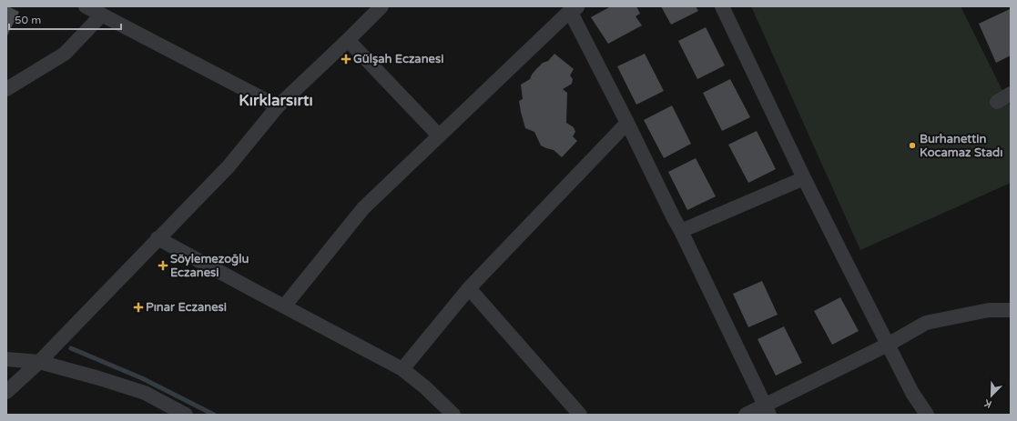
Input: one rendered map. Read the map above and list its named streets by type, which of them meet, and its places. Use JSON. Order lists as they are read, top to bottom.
{
  "districts": ["Kırklarsırtı"],
  "places": {
    "health": ["Gülşah Eczanesi", "Söylemezoğlu Eczanesi", "Pınar Eczanesi"],
    "other": ["Burhanettin Kocamaz Stadı"]
  },
  "scale_bar": "50 m",
  "north": "bottom left"
}
